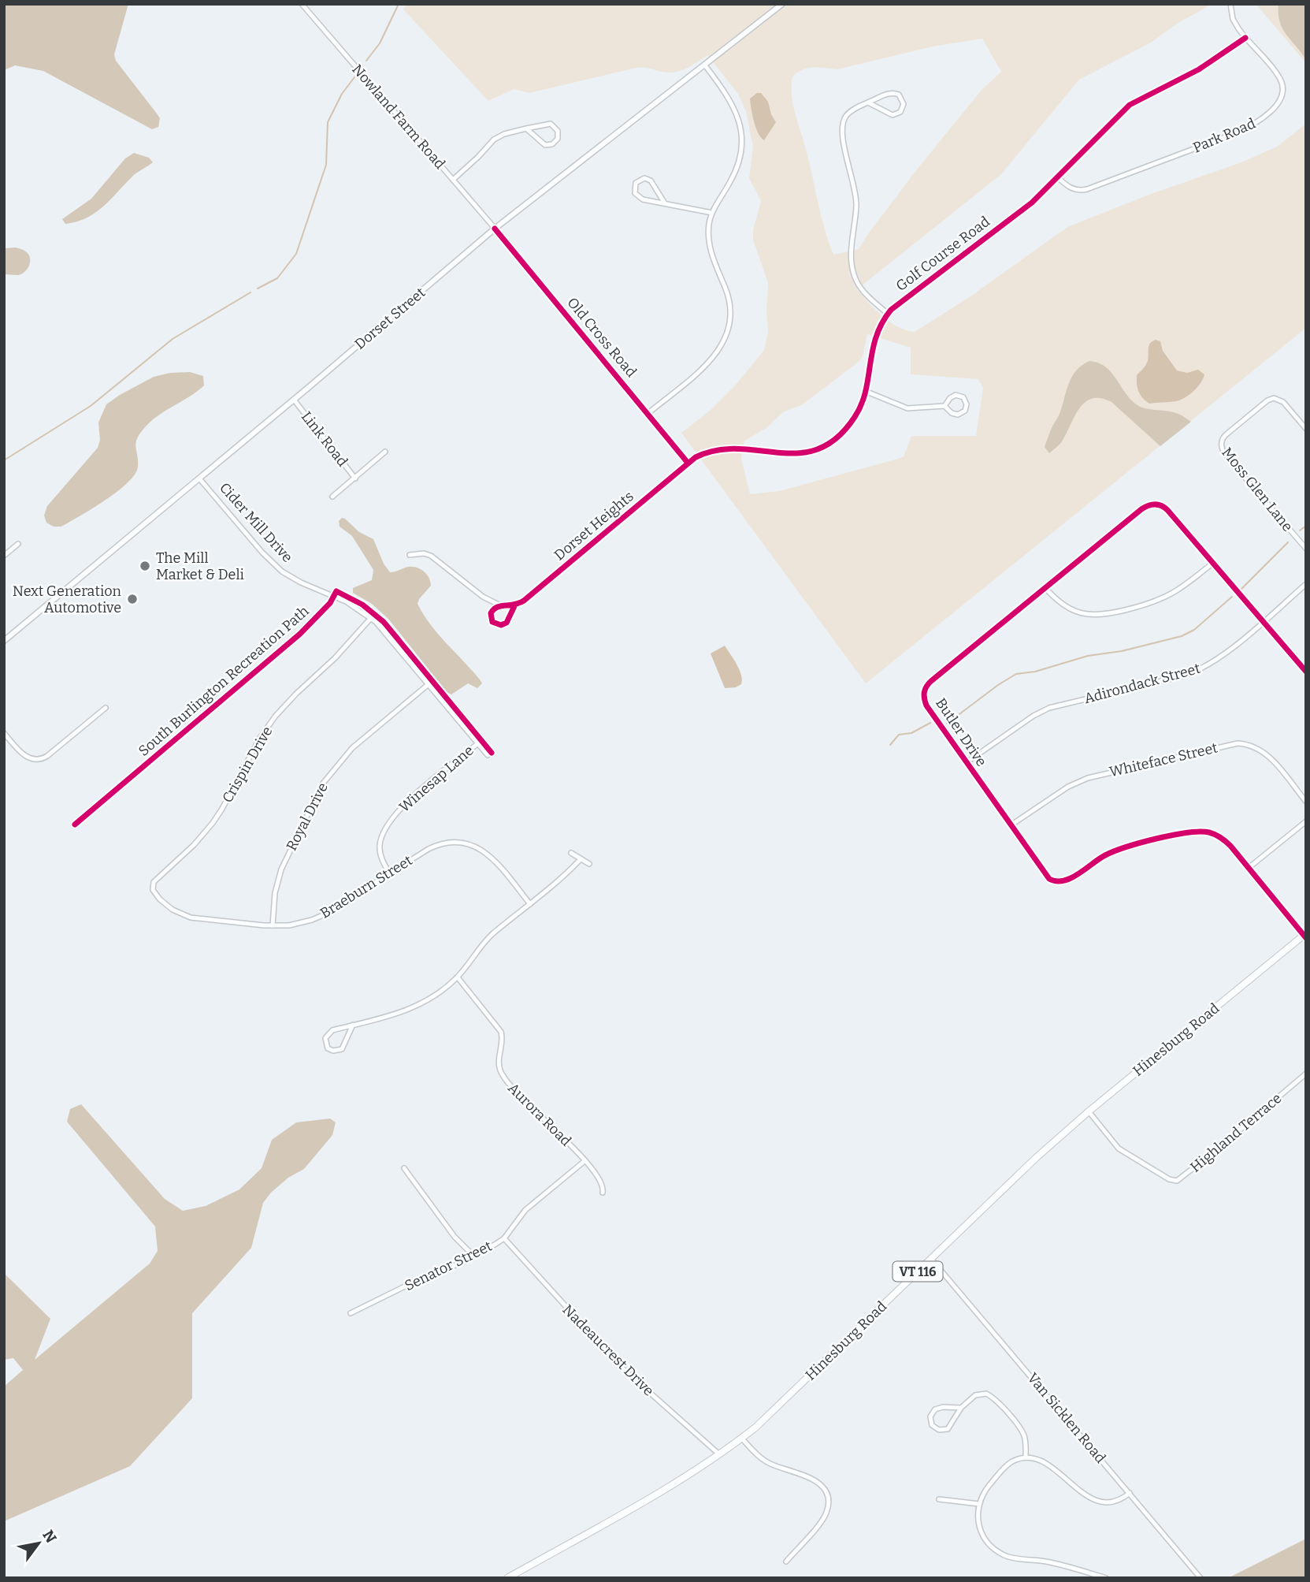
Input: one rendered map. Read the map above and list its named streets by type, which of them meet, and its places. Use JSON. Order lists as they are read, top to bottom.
{
  "streets": {
    "main road": ["Hinesburg Road", "VT 116"],
    "street": [
      "Nowland Farm Road",
      "Park Road",
      "Golf Course Road",
      "Dorset Street",
      "Old Cross Road",
      "Link Road",
      "Moss Glen Lane",
      "Cider Mill Drive",
      "Dorset Heights",
      "Adirondack Street",
      "Butler Drive",
      "Whiteface Street",
      "Crispin Drive",
      "Winesap Lane",
      "Royal Drive",
      "Braeburn Street",
      "Aurora Road",
      "Highland Terrace",
      "Senator Street",
      "Nadeaucrest Drive",
      "Van Sicklen Road"
    ],
    "cycle path": ["South Burlington Recreation Path"]
  },
  "crossings": [
    ["Nowland Farm Road", "Dorset Street"],
    ["Nowland Farm Road", "Old Cross Road"],
    ["Park Road", "Golf Course Road"],
    ["Golf Course Road", "Old Cross Road"],
    ["Golf Course Road", "Dorset Heights"],
    ["Dorset Street", "Old Cross Road"],
    ["Dorset Street", "Link Road"],
    ["Dorset Street", "Cider Mill Drive"],
    ["Old Cross Road", "Dorset Heights"],
    ["Cider Mill Drive", "Crispin Drive"],
    ["Cider Mill Drive", "Winesap Lane"],
    ["Cider Mill Drive", "Royal Drive"],
    ["Adirondack Street", "Butler Drive"],
    ["Butler Drive", "Whiteface Street"],
    ["Butler Drive", "Hinesburg Road"],
    ["Crispin Drive", "Braeburn Street"],
    ["Winesap Lane", "Braeburn Street"],
    ["Royal Drive", "Braeburn Street"],
    ["Hinesburg Road", "Highland Terrace"],
    ["Hinesburg Road", "Nadeaucrest Drive"],
    ["Hinesburg Road", "Van Sicklen Road"],
    ["Aurora Road", "Senator Street"],
    ["Senator Street", "Nadeaucrest Drive"]
  ],
  "places": ["The Mill Market & Deli", "Next Generation Automotive"],
  "north": "top right"
}
